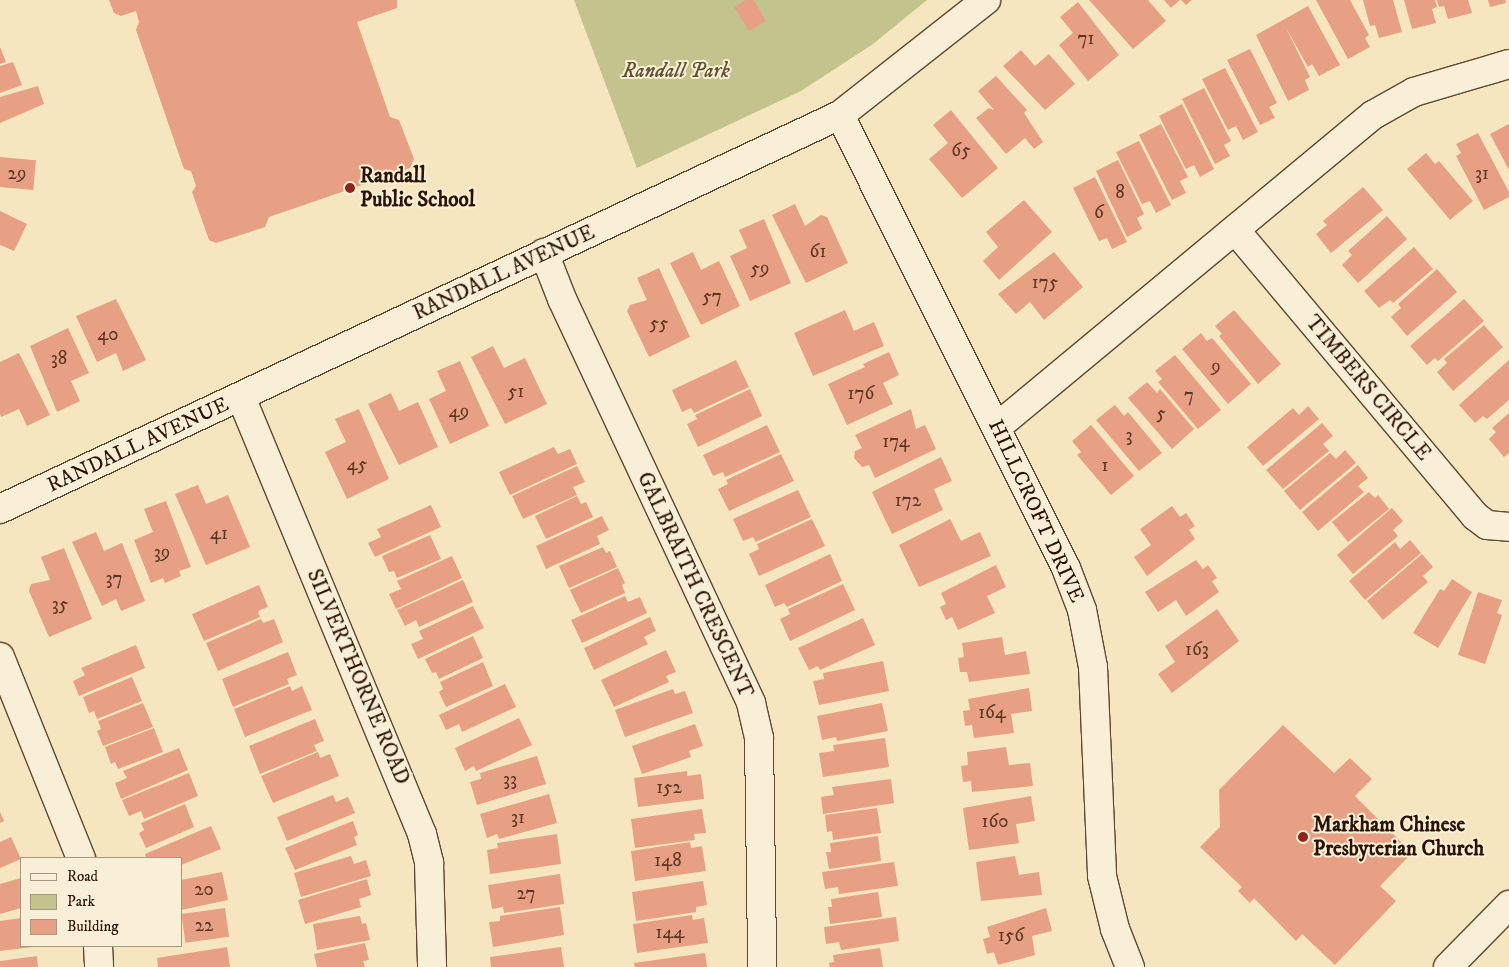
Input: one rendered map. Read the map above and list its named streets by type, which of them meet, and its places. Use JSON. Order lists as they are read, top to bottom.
{
  "streets": {
    "street": [
      "RANDALL AVENUE",
      "TIMBERS CIRCLE",
      "HILLCROFT DRIVE",
      "GALBRAITH CRESCENT",
      "SILVERTHORNE ROAD"
    ]
  },
  "crossings": [
    ["RANDALL AVENUE", "HILLCROFT DRIVE"],
    ["RANDALL AVENUE", "GALBRAITH CRESCENT"],
    ["RANDALL AVENUE", "SILVERTHORNE ROAD"]
  ],
  "parks": ["Randall Park"],
  "places": ["Randall Public School", "Markham Chinese Presbyterian Church"],
  "house_numbers": [
    "71",
    "65",
    "29",
    "31",
    "8",
    "6",
    "61",
    "59",
    "175",
    "57",
    "55",
    "40",
    "38",
    "9",
    "51",
    "176",
    "7",
    "49",
    "5",
    "3",
    "174",
    "45",
    "1",
    "172",
    "41",
    "39",
    "37",
    "35",
    "163",
    "164",
    "33",
    "152",
    "31",
    "160",
    "148",
    "20",
    "27",
    "22",
    "144",
    "156"
  ],
  "legend": ["Road", "Park", "Building"]
}
